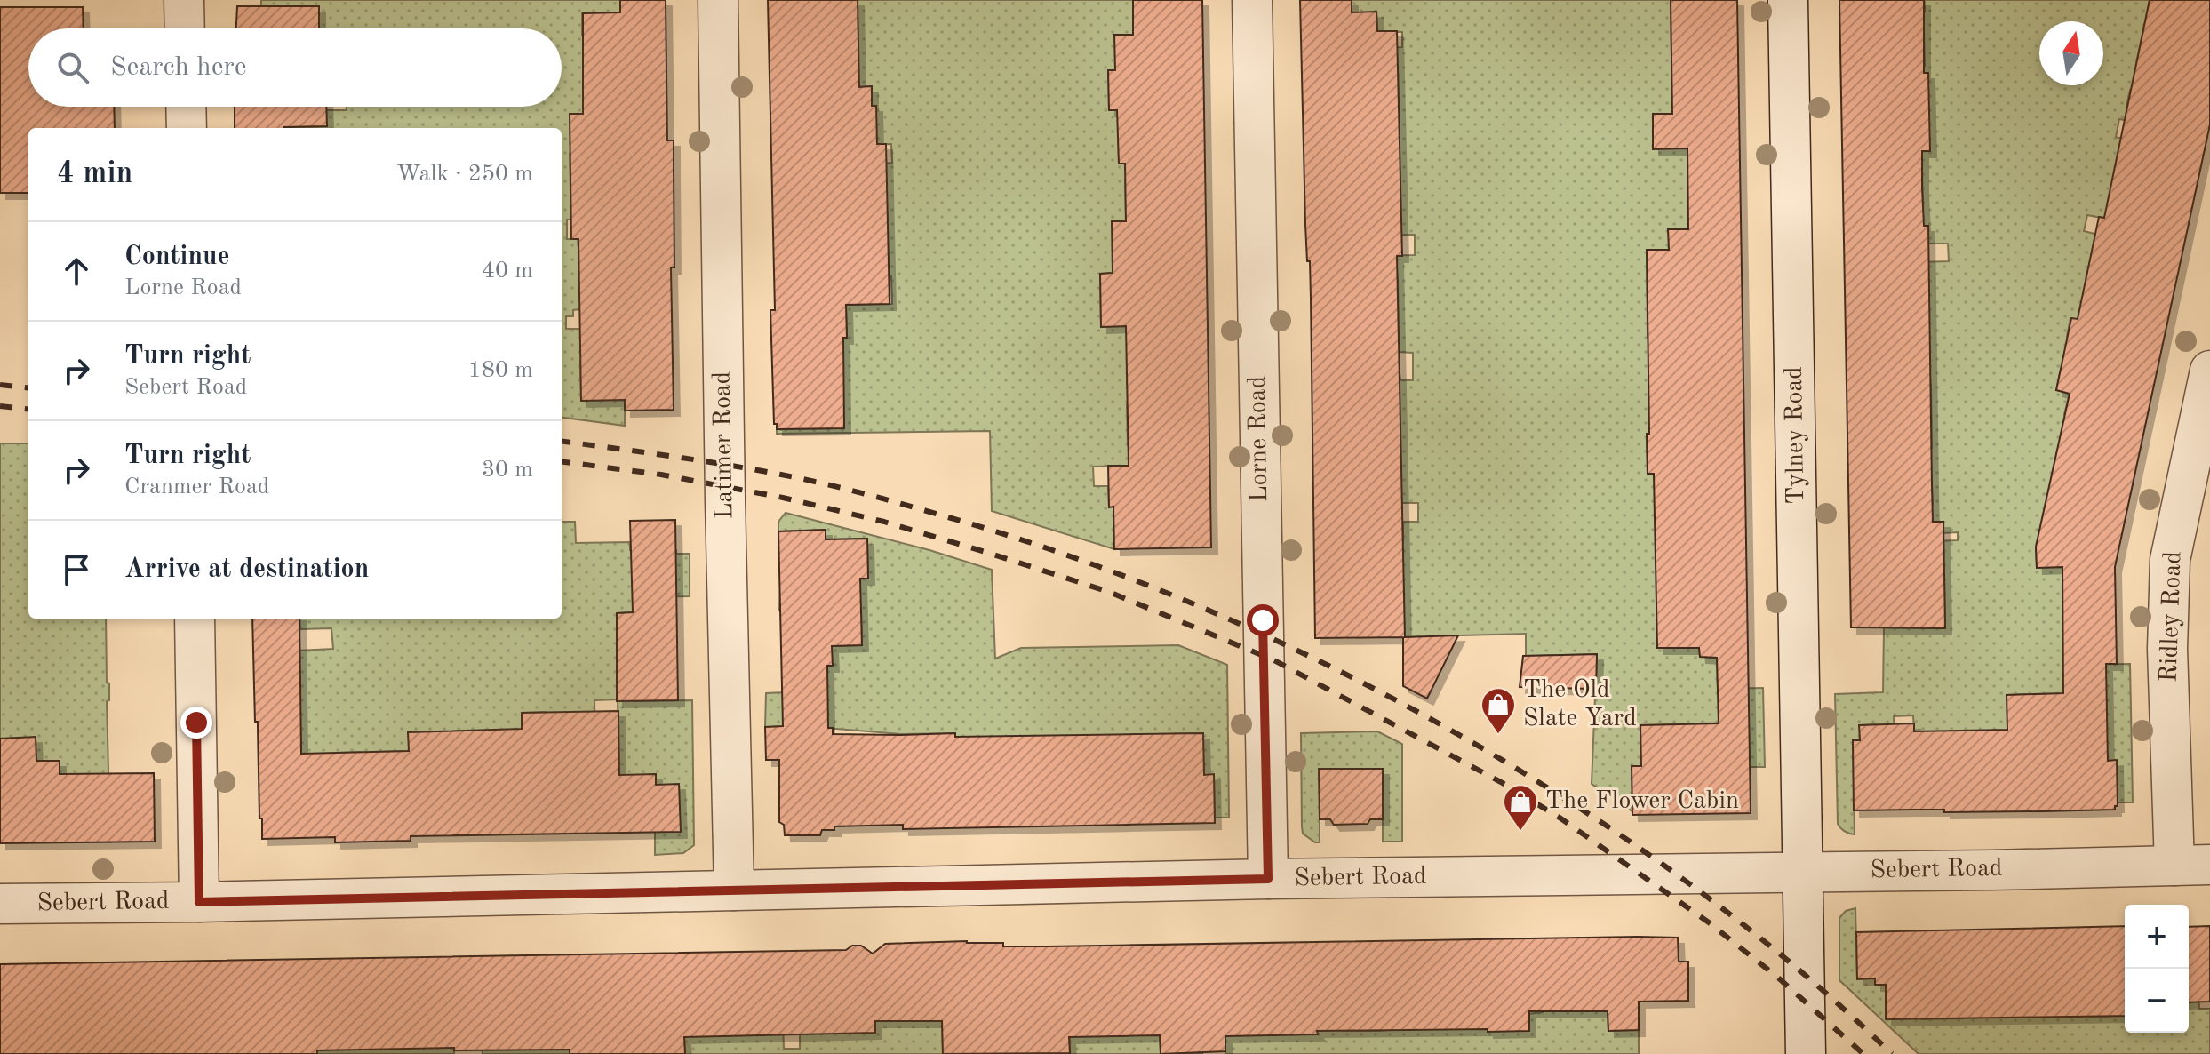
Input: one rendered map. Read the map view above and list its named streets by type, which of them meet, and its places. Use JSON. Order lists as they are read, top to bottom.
{
  "streets": {
    "street": [
      "Tylney Road",
      "Lorne Road",
      "Latimer Road",
      "Ridley Road",
      "Sebert Road"
    ]
  },
  "crossings": [
    ["Tylney Road", "Sebert Road"],
    ["Lorne Road", "Sebert Road"],
    ["Latimer Road", "Sebert Road"],
    ["Ridley Road", "Sebert Road"]
  ],
  "places": {
    "shop": ["The Old Slate Yard", "The Flower Cabin"]
  },
  "north": "top",
  "page": {
    "search": "Search here",
    "heading": ["4 min", "Walk · 250 m"],
    "list": [
      ["Continue", "Lorne Road", "40 m"],
      ["Turn right", "Sebert Road", "180 m"],
      ["Turn right", "Cranmer Road", "30 m"],
      "Arrive at destination"
    ],
    "map_buttons": ["+", "−"]
  }
}
